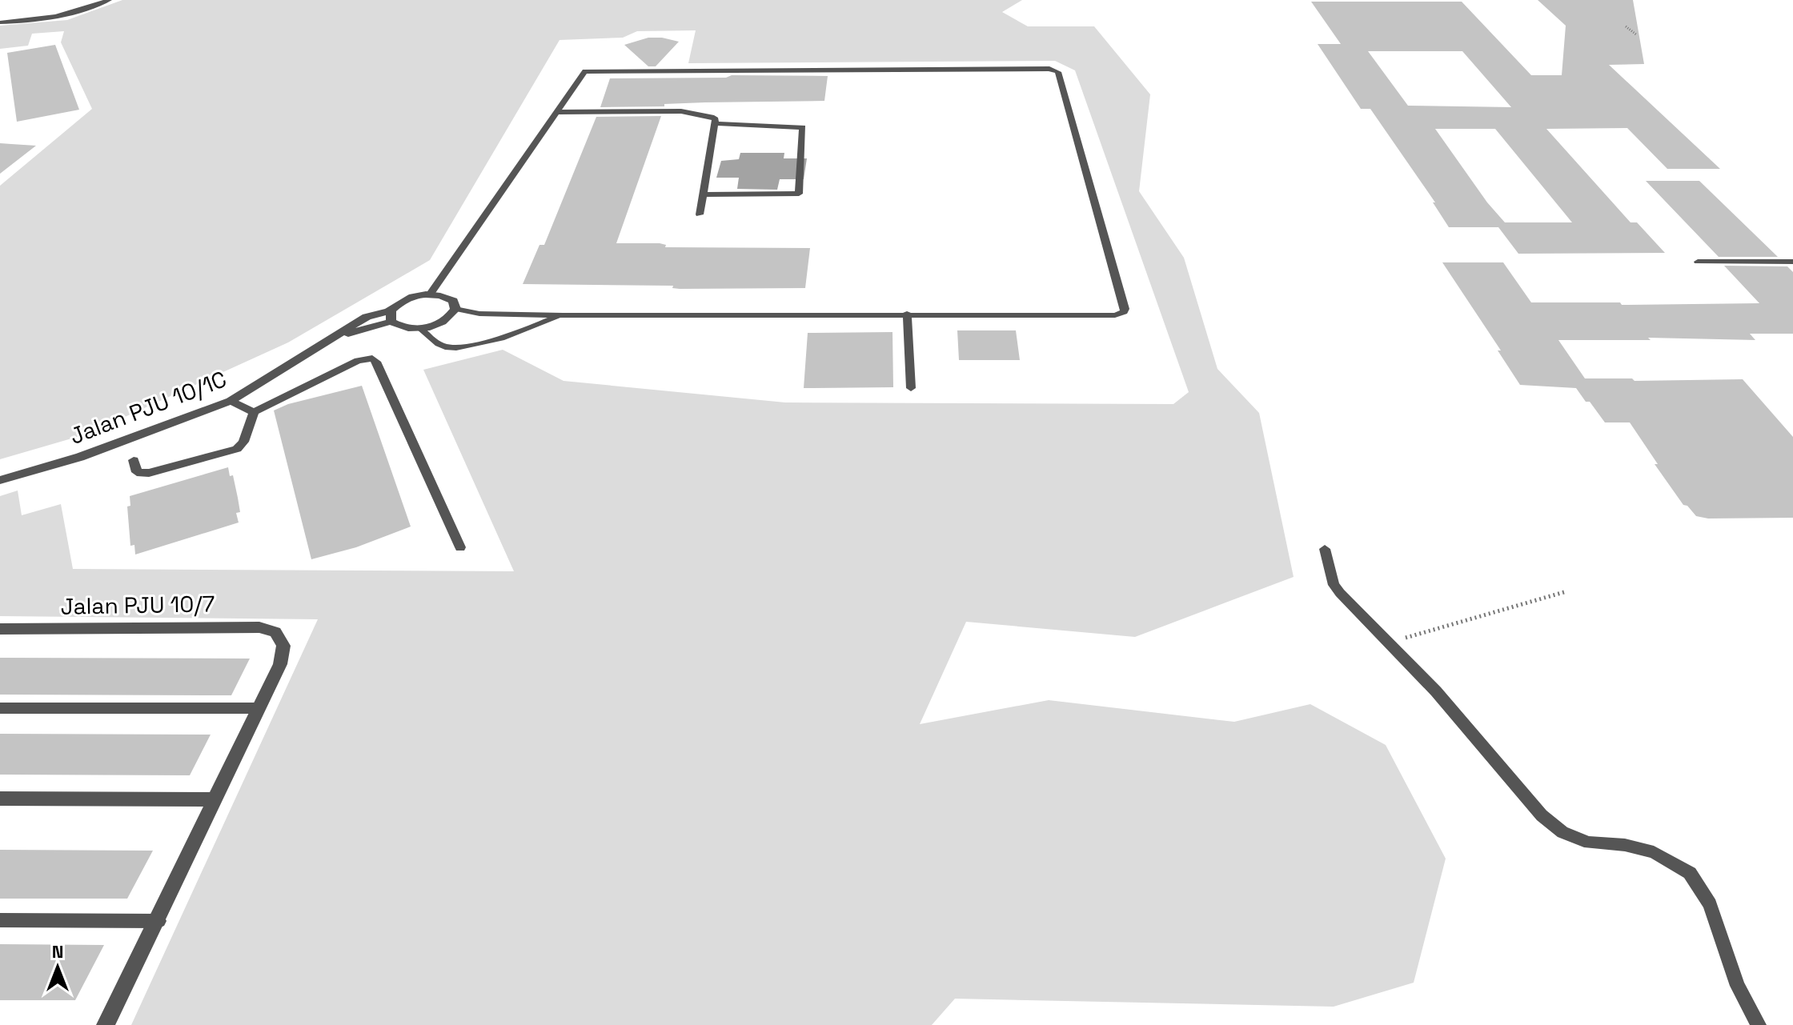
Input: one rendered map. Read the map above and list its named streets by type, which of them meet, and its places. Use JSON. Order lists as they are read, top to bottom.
{
  "streets": {
    "street": ["Jalan PJU 10/1C", "Jalan PJU 10/7"]
  },
  "north": "top"
}
